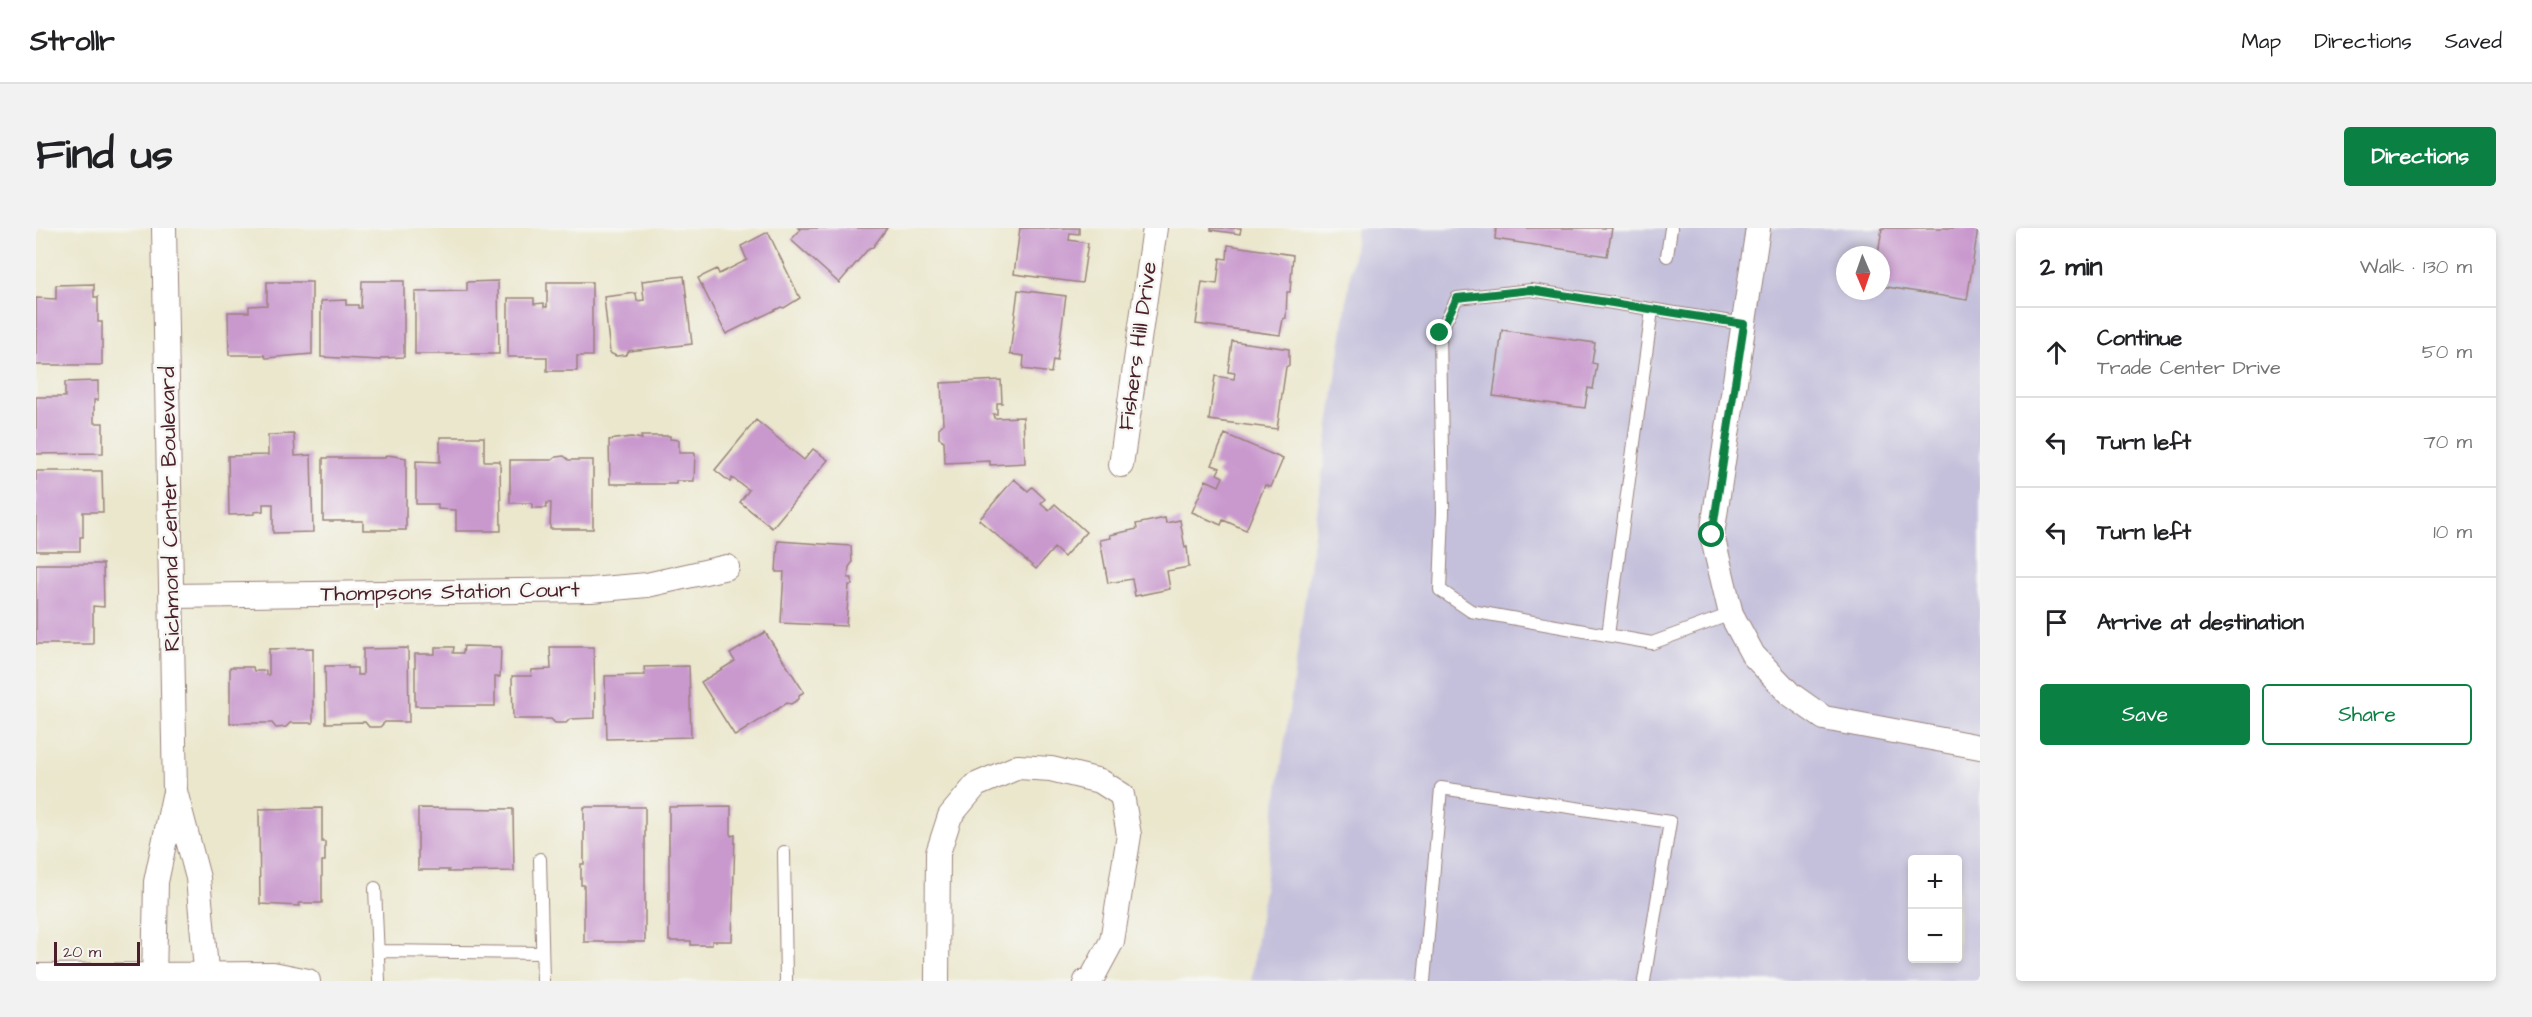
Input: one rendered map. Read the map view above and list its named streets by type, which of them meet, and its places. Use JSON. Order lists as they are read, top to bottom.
{
  "streets": {
    "street": ["Fishers Hill Drive", "Richmond Center Boulevard", "Thompsons Station Court"]
  },
  "crossings": [
    ["Richmond Center Boulevard", "Thompsons Station Court"]
  ],
  "scale_bar": "20 m",
  "north": "bottom",
  "page": {
    "header": "Strollr",
    "nav": ["Map", "Directions", "Saved"],
    "title": "Find us",
    "buttons": [
      "Directions",
      ["Save", "Share"]
    ],
    "heading": ["2 min", "Walk · 130 m"],
    "list": [
      ["Continue", "Trade Center Drive", "50 m"],
      ["Turn left", "70 m"],
      ["Turn left", "10 m"],
      "Arrive at destination"
    ],
    "map_buttons": ["+", "−"],
    "scale": "20 m"
  }
}
